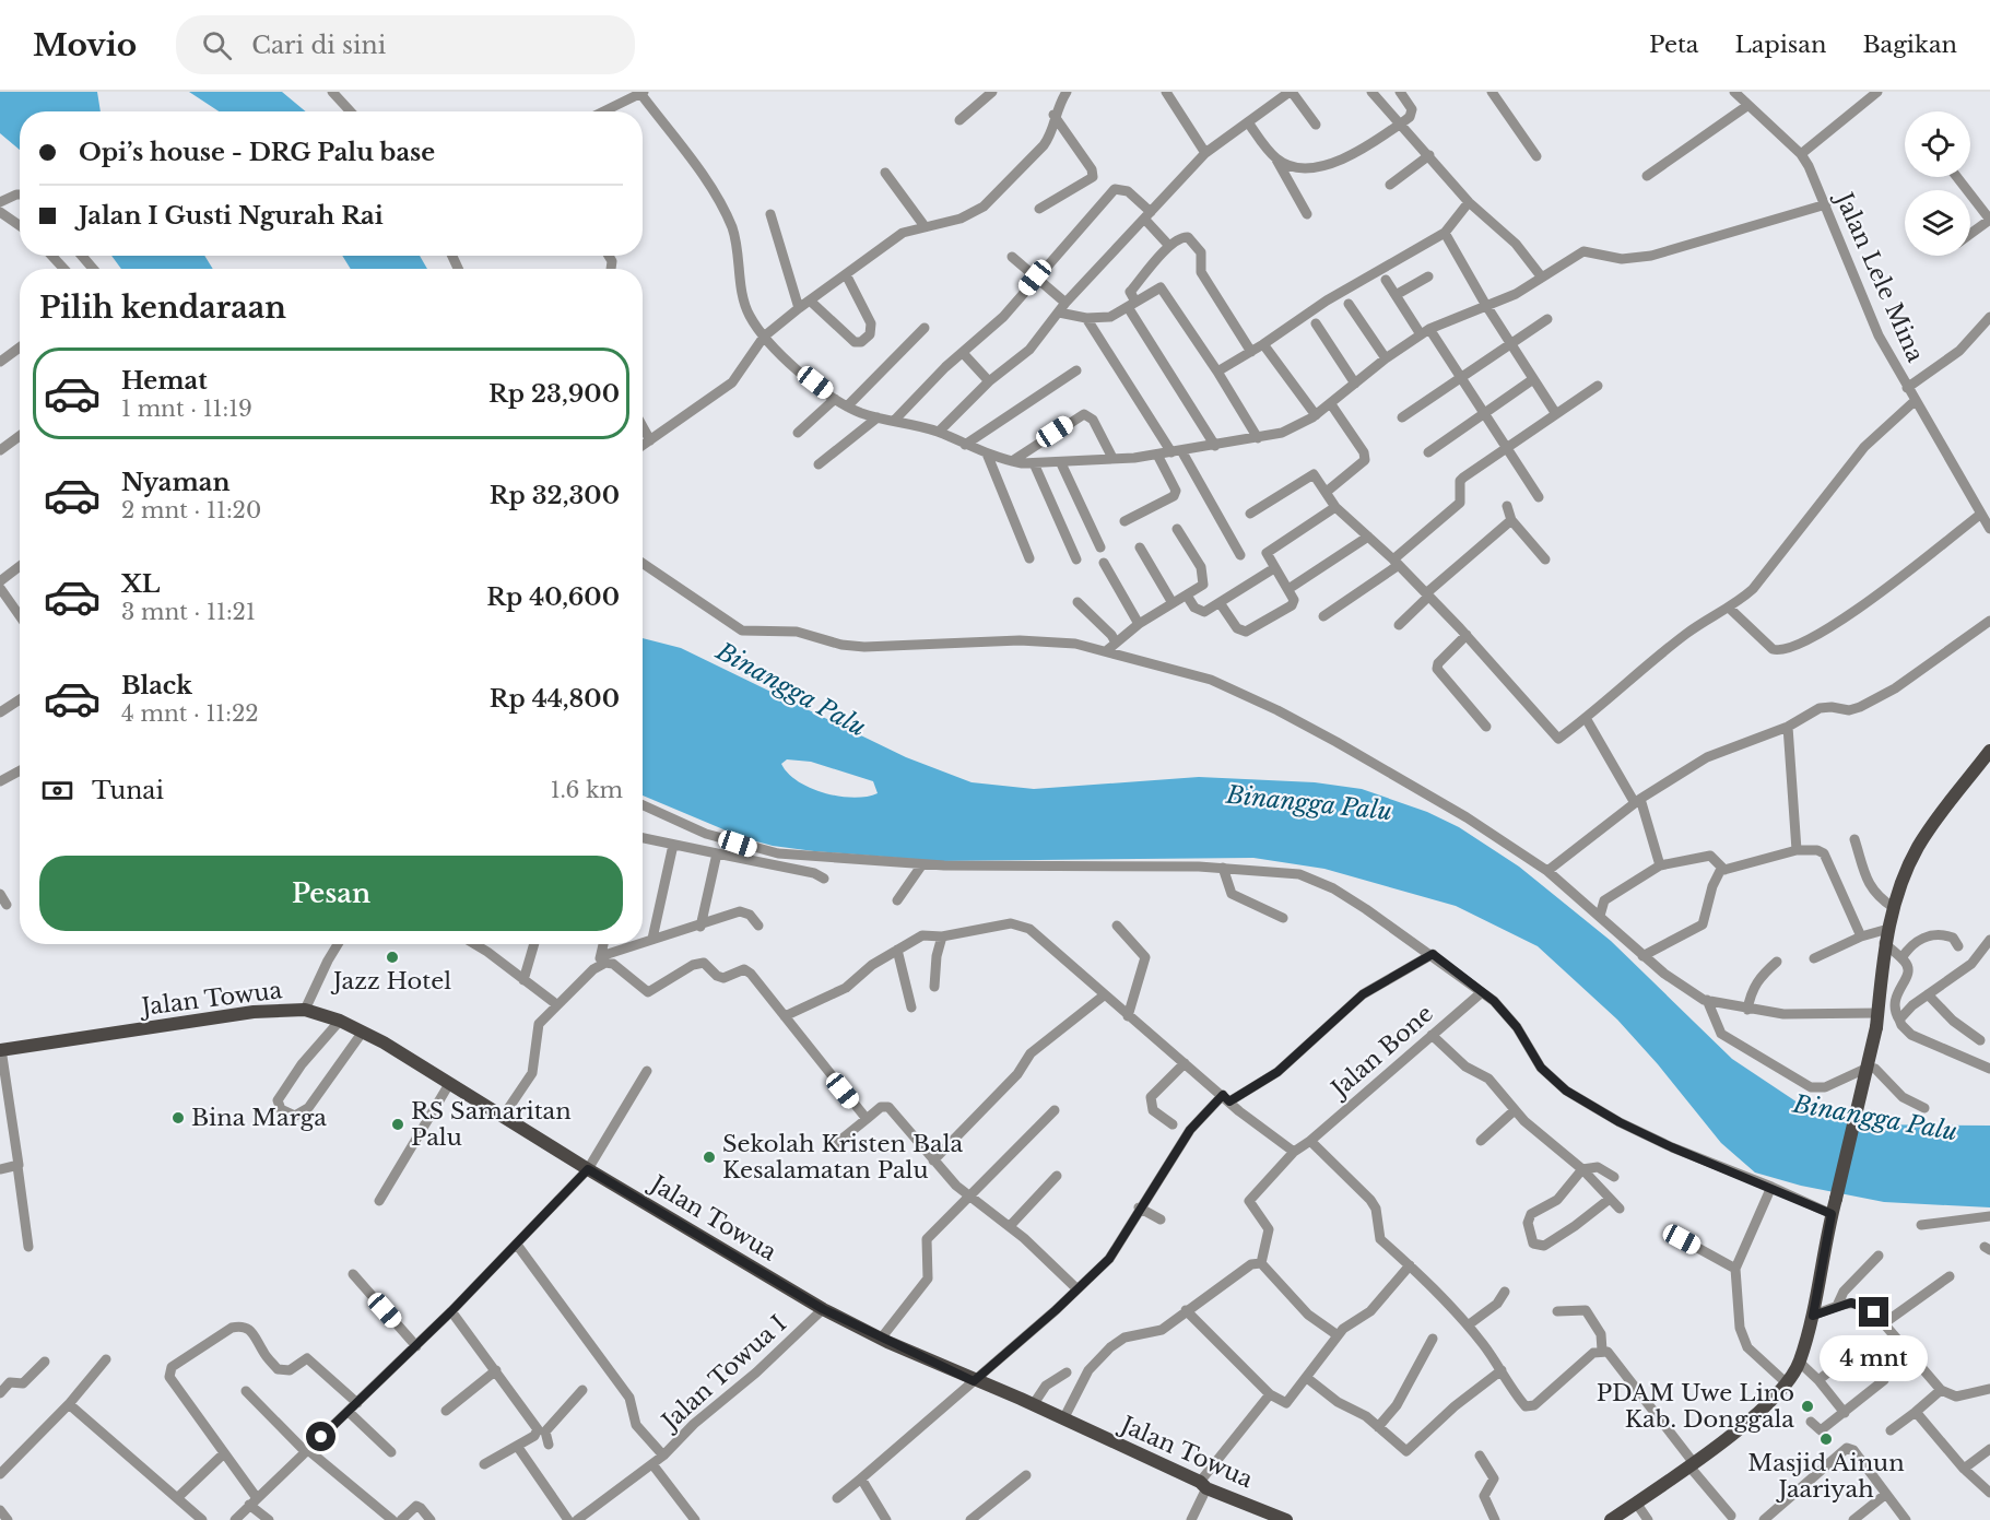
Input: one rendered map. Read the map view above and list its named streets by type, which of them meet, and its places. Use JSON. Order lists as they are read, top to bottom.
{
  "streets": {
    "main road": ["Jalan Towua"],
    "street": ["Jalan Lele Mina", "Jalan Bone", "Jalan Towua I"]
  },
  "crossings": [
    ["Jalan Towua", "Jalan Towua I"]
  ],
  "water": ["Binangga Palu"],
  "places": [
    "Jazz Hotel",
    "Bina Marga",
    "RS Samaritan Palu",
    "Sekolah Kristen Bala Kesalamatan Palu",
    "PDAM Uwe Lino Kab. Donggala",
    "Masjid Ainun Jaariyah"
  ],
  "page": {
    "header": "Movio",
    "search": "Cari di sini",
    "nav": ["Peta", "Lapisan", "Bagikan"],
    "banner": ["Opi’s house - DRG Palu base", "Jalan I Gusti Ngurah Rai"],
    "heading": "Pilih kendaraan",
    "list": [
      {
        "name": "Hemat",
        "note": "1 mnt · 11:19",
        "value": "Rp 23,900"
      },
      {
        "name": "Nyaman",
        "note": "2 mnt · 11:20",
        "value": "Rp 32,300"
      },
      {
        "name": "XL",
        "note": "3 mnt · 11:21",
        "value": "Rp 40,600"
      },
      {
        "name": "Black",
        "note": "4 mnt · 11:22",
        "value": "Rp 44,800"
      }
    ],
    "pay": ["Tunai", "1.6 km"],
    "buttons": "Pesan",
    "bubble": "4 mnt"
  }
}
